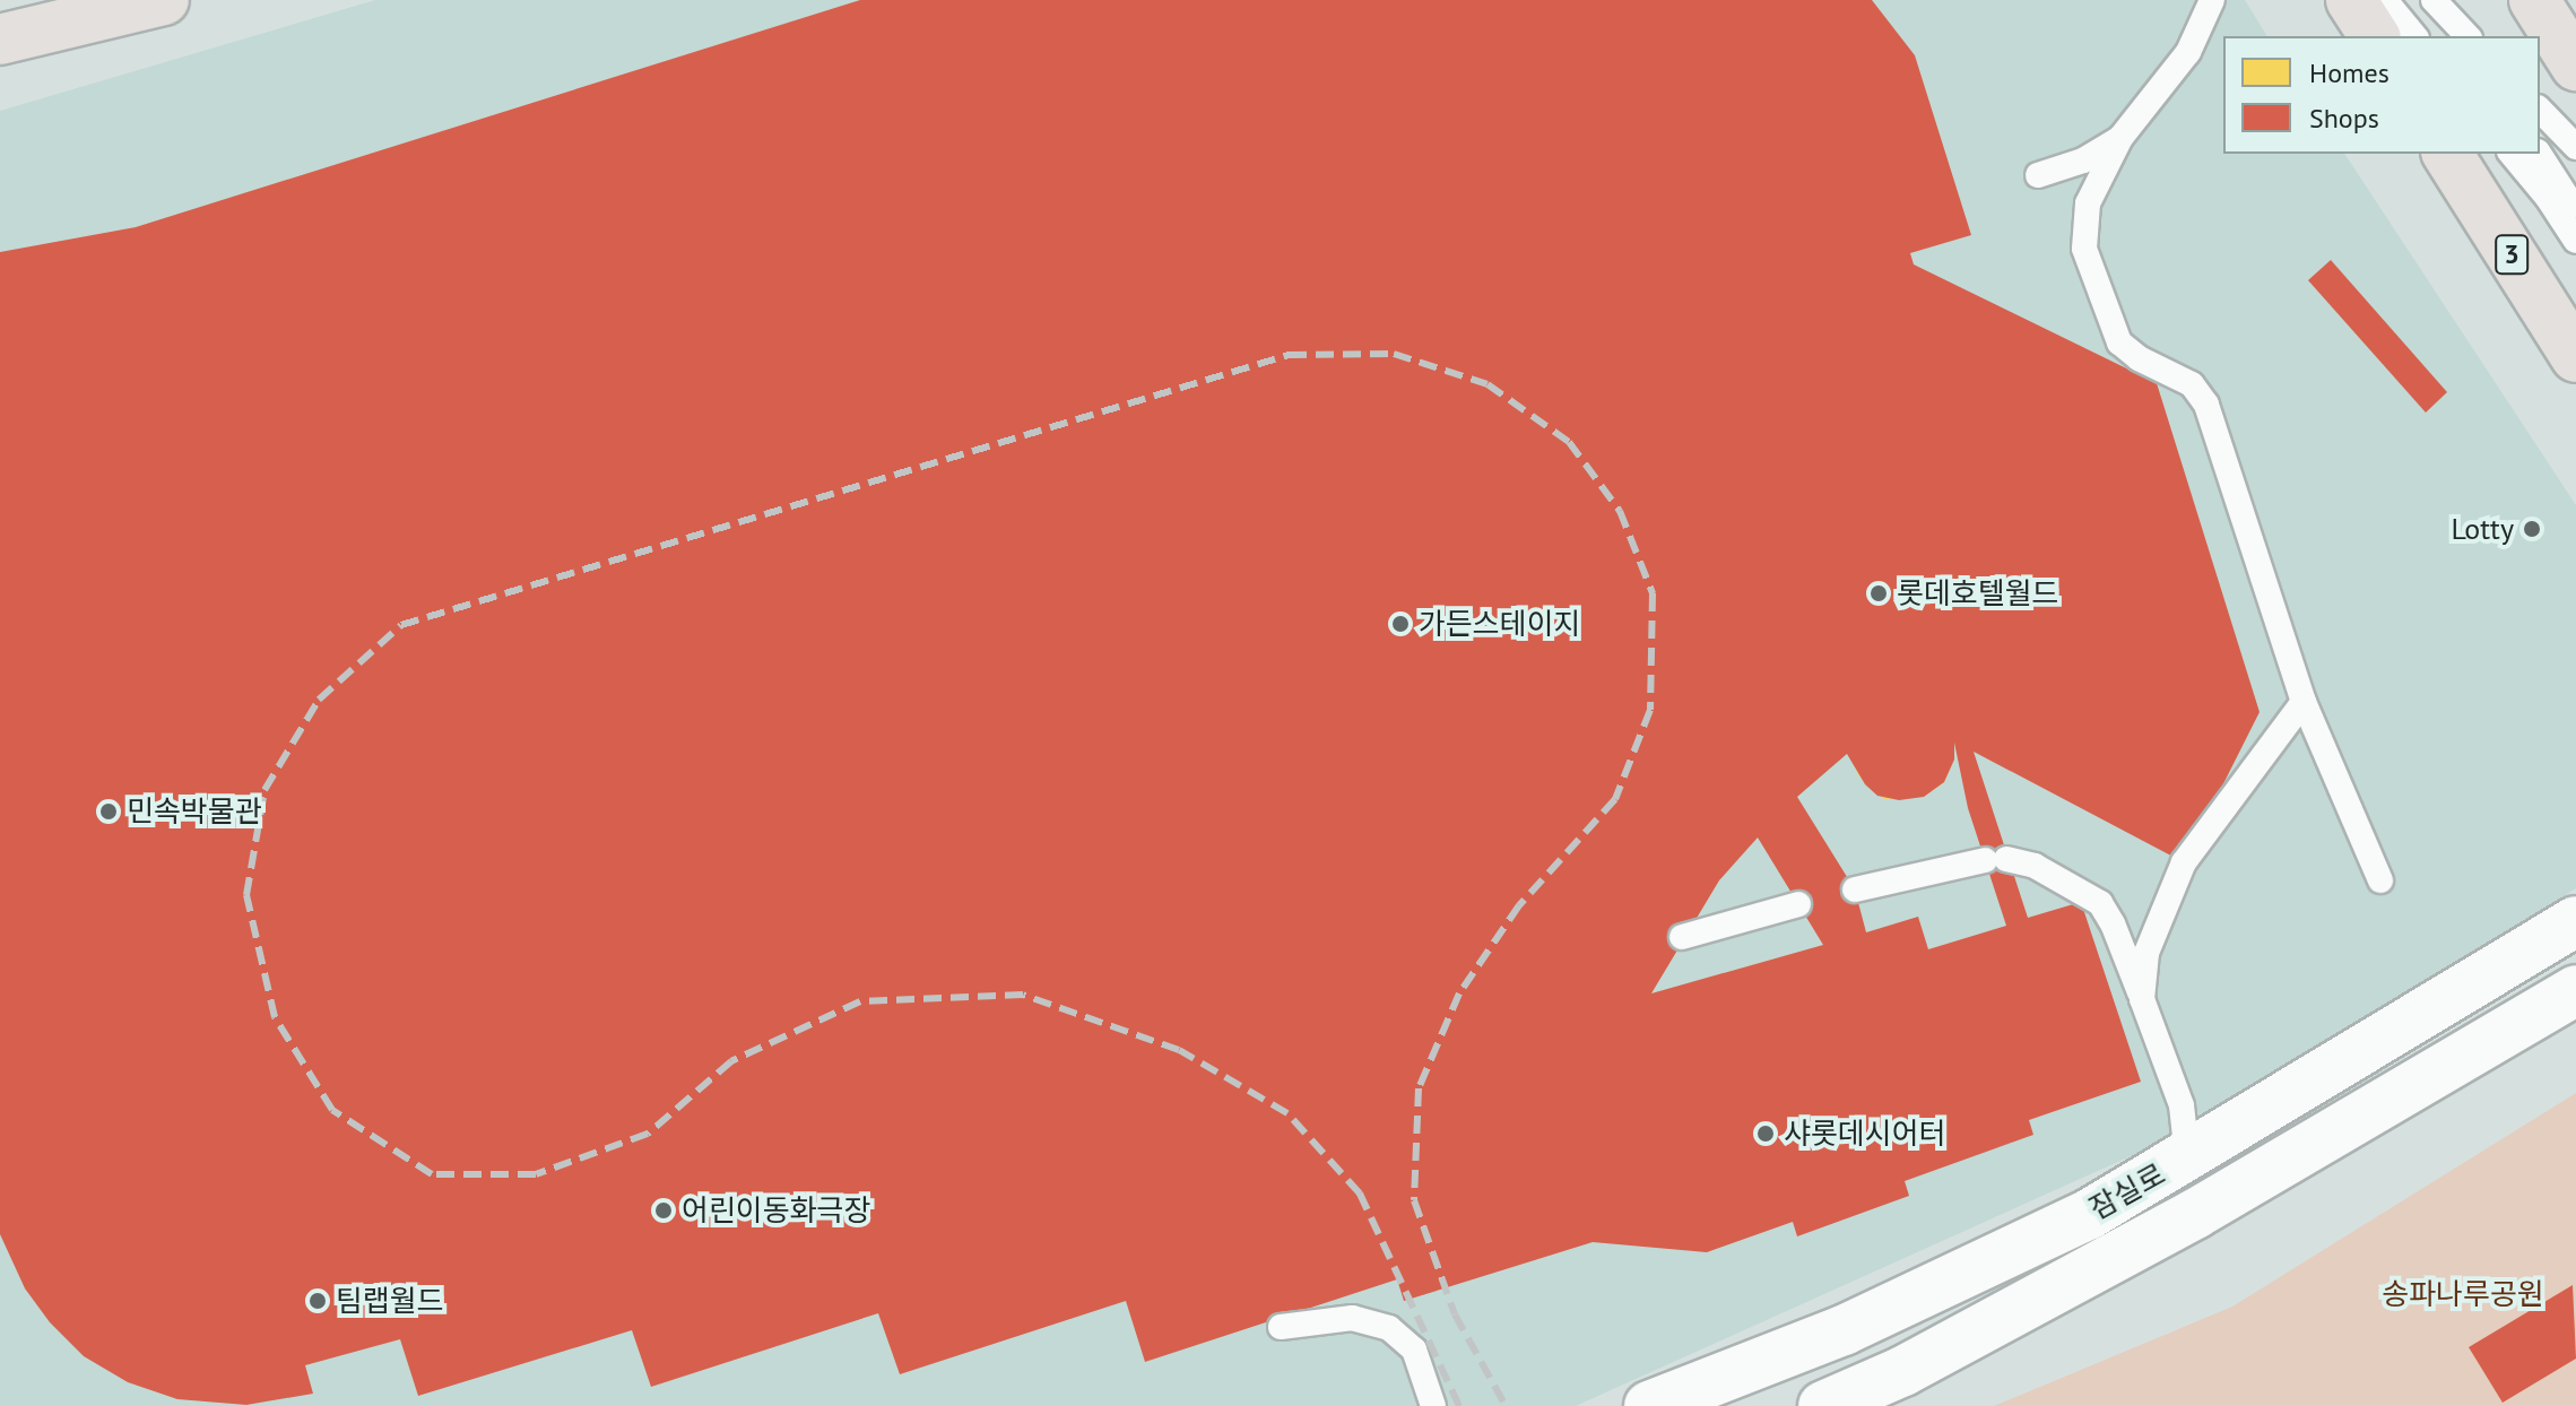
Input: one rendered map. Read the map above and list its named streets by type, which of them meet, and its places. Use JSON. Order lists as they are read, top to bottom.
{
  "streets": {
    "main road": ["3"],
    "street": ["잠실로"]
  },
  "parks": ["송파나루공원"],
  "places": [
    "Lotty",
    "롯데호텔월드",
    "가든스테이지",
    "민속박물관",
    "샤롯데시어터",
    "어린이동화극장",
    "팀랩월드"
  ],
  "legend": ["Homes", "Shops"]
}
